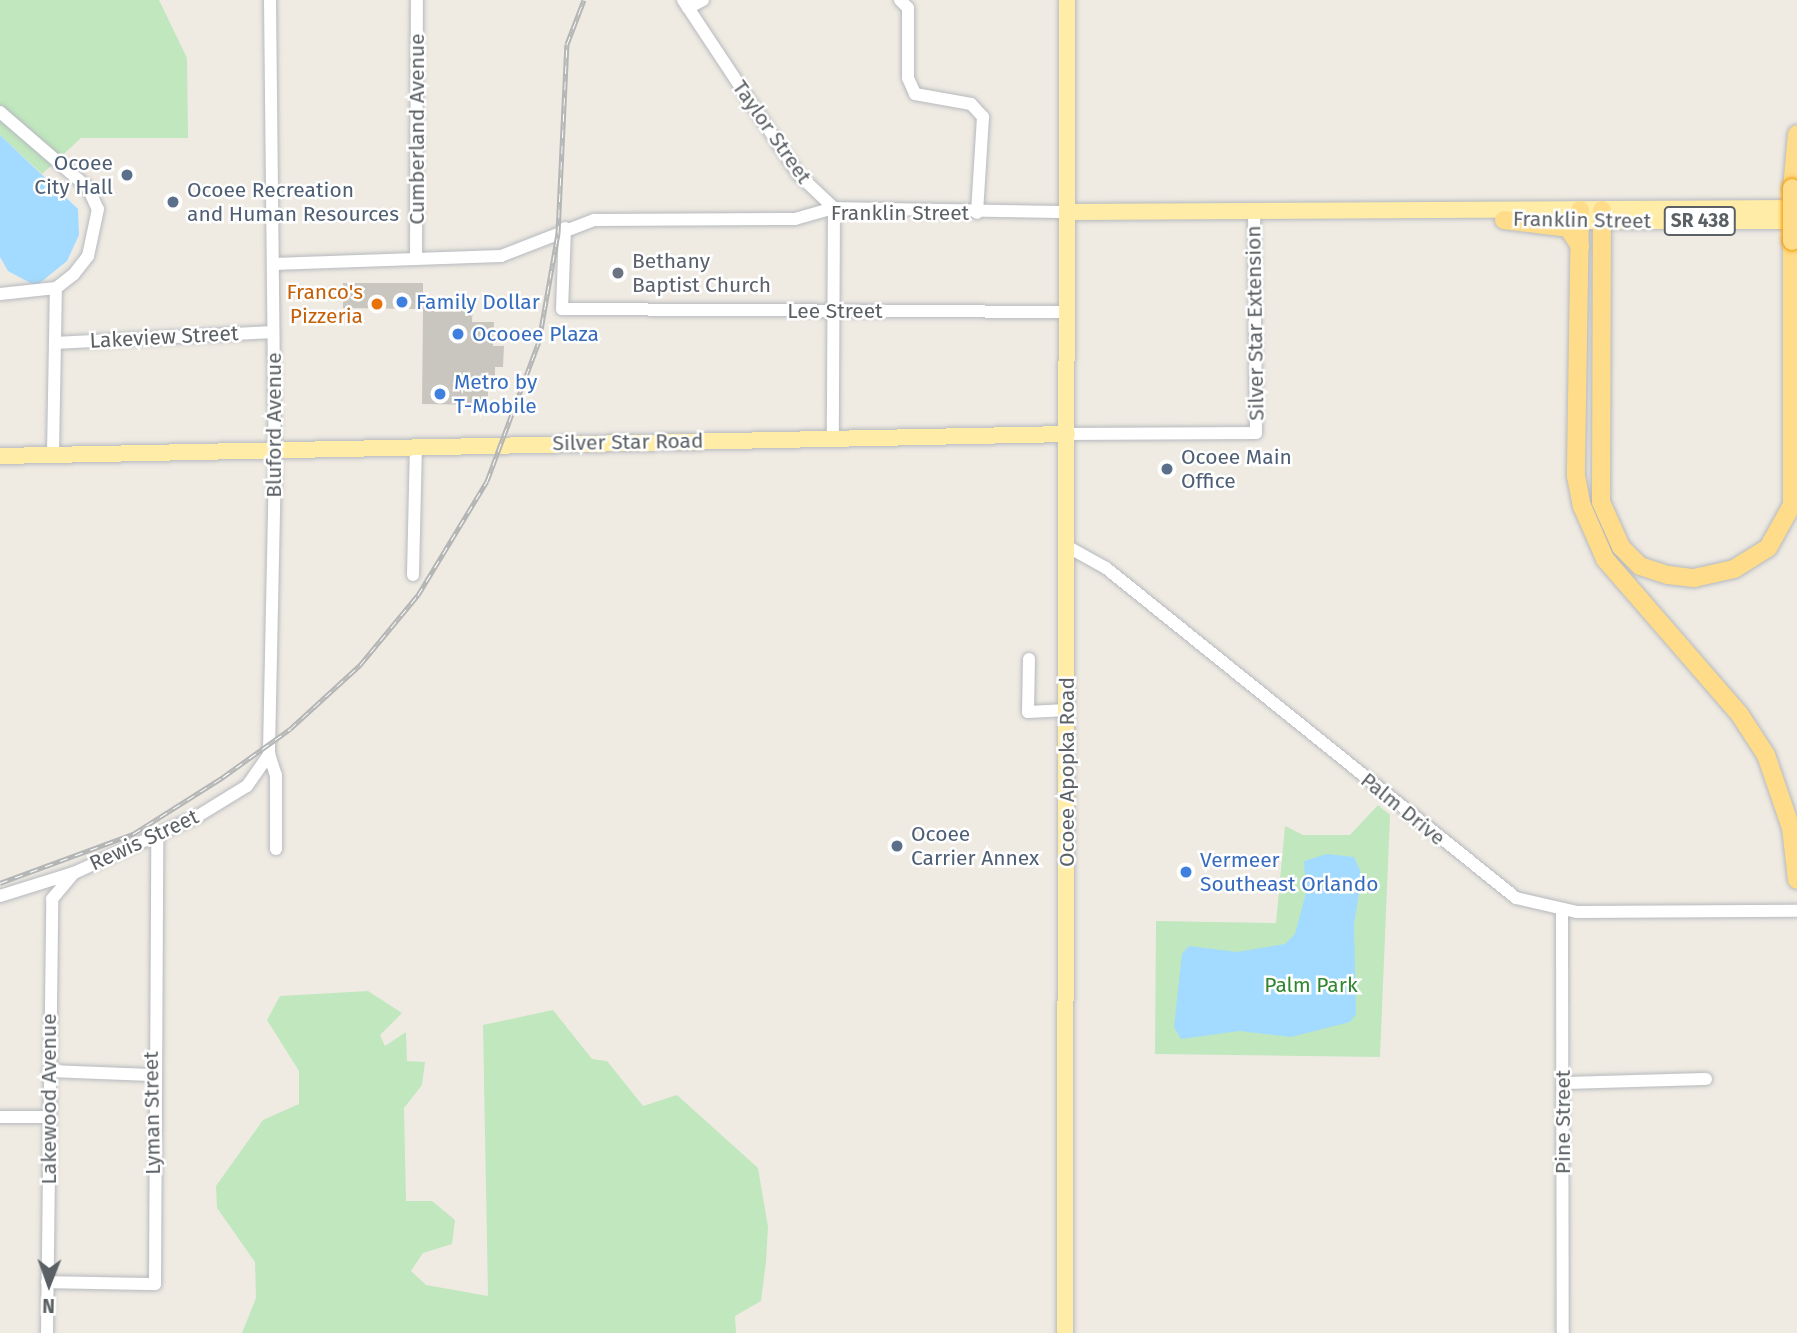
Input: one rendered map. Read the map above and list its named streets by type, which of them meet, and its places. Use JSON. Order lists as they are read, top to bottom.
{
  "streets": {
    "main road": [
      "Franklin Street",
      "SR 438",
      "Silver Star Road",
      "Ocoee Apopka Road"
    ],
    "street": [
      "Cumberland Avenue",
      "Taylor Street",
      "Lee Street",
      "Silver Star Extension",
      "Lakeview Street",
      "Bluford Avenue",
      "Palm Drive",
      "Rewis Street",
      "Lakewood Avenue",
      "Lyman Street",
      "Pine Street"
    ]
  },
  "crossings": [
    ["Cumberland Avenue", "Franklin Street"],
    ["Taylor Street", "Franklin Street"],
    ["Franklin Street", "Lee Street"],
    ["Franklin Street", "Silver Star Extension"],
    ["Franklin Street", "Bluford Avenue"],
    ["Franklin Street", "Ocoee Apopka Road"],
    ["Lee Street", "Ocoee Apopka Road"],
    ["Silver Star Extension", "Silver Star Road"],
    ["Lakeview Street", "Bluford Avenue"],
    ["Bluford Avenue", "Silver Star Road"],
    ["Bluford Avenue", "Rewis Street"],
    ["Silver Star Road", "Ocoee Apopka Road"],
    ["Ocoee Apopka Road", "Palm Drive"],
    ["Palm Drive", "Pine Street"],
    ["Rewis Street", "Lakewood Avenue"],
    ["Rewis Street", "Lyman Street"],
    ["Lakewood Avenue", "Lyman Street"]
  ],
  "parks": ["Palm Park"],
  "places": [
    "Ocoee City Hall",
    "Ocoee Recreation and Human Resources",
    "Bethany Baptist Church",
    "Family Dollar",
    "Franco's Pizzeria",
    "Ocooee Plaza",
    "Metro by T-Mobile",
    "Ocoee Main Office",
    "Ocoee Carrier Annex",
    "Vermeer Southeast Orlando"
  ],
  "north": "bottom"
}
